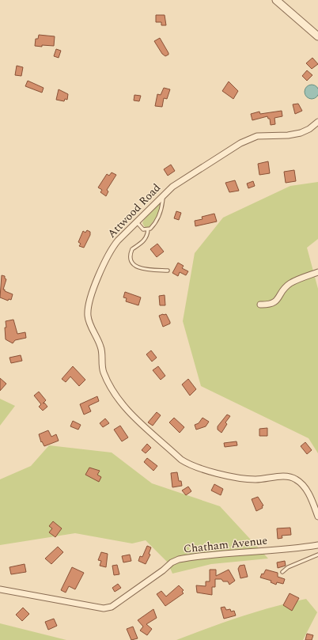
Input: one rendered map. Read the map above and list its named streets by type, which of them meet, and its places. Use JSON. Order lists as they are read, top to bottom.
{
  "streets": {
    "street": ["Attwood Road", "Chatham Avenue"]
  }
}
